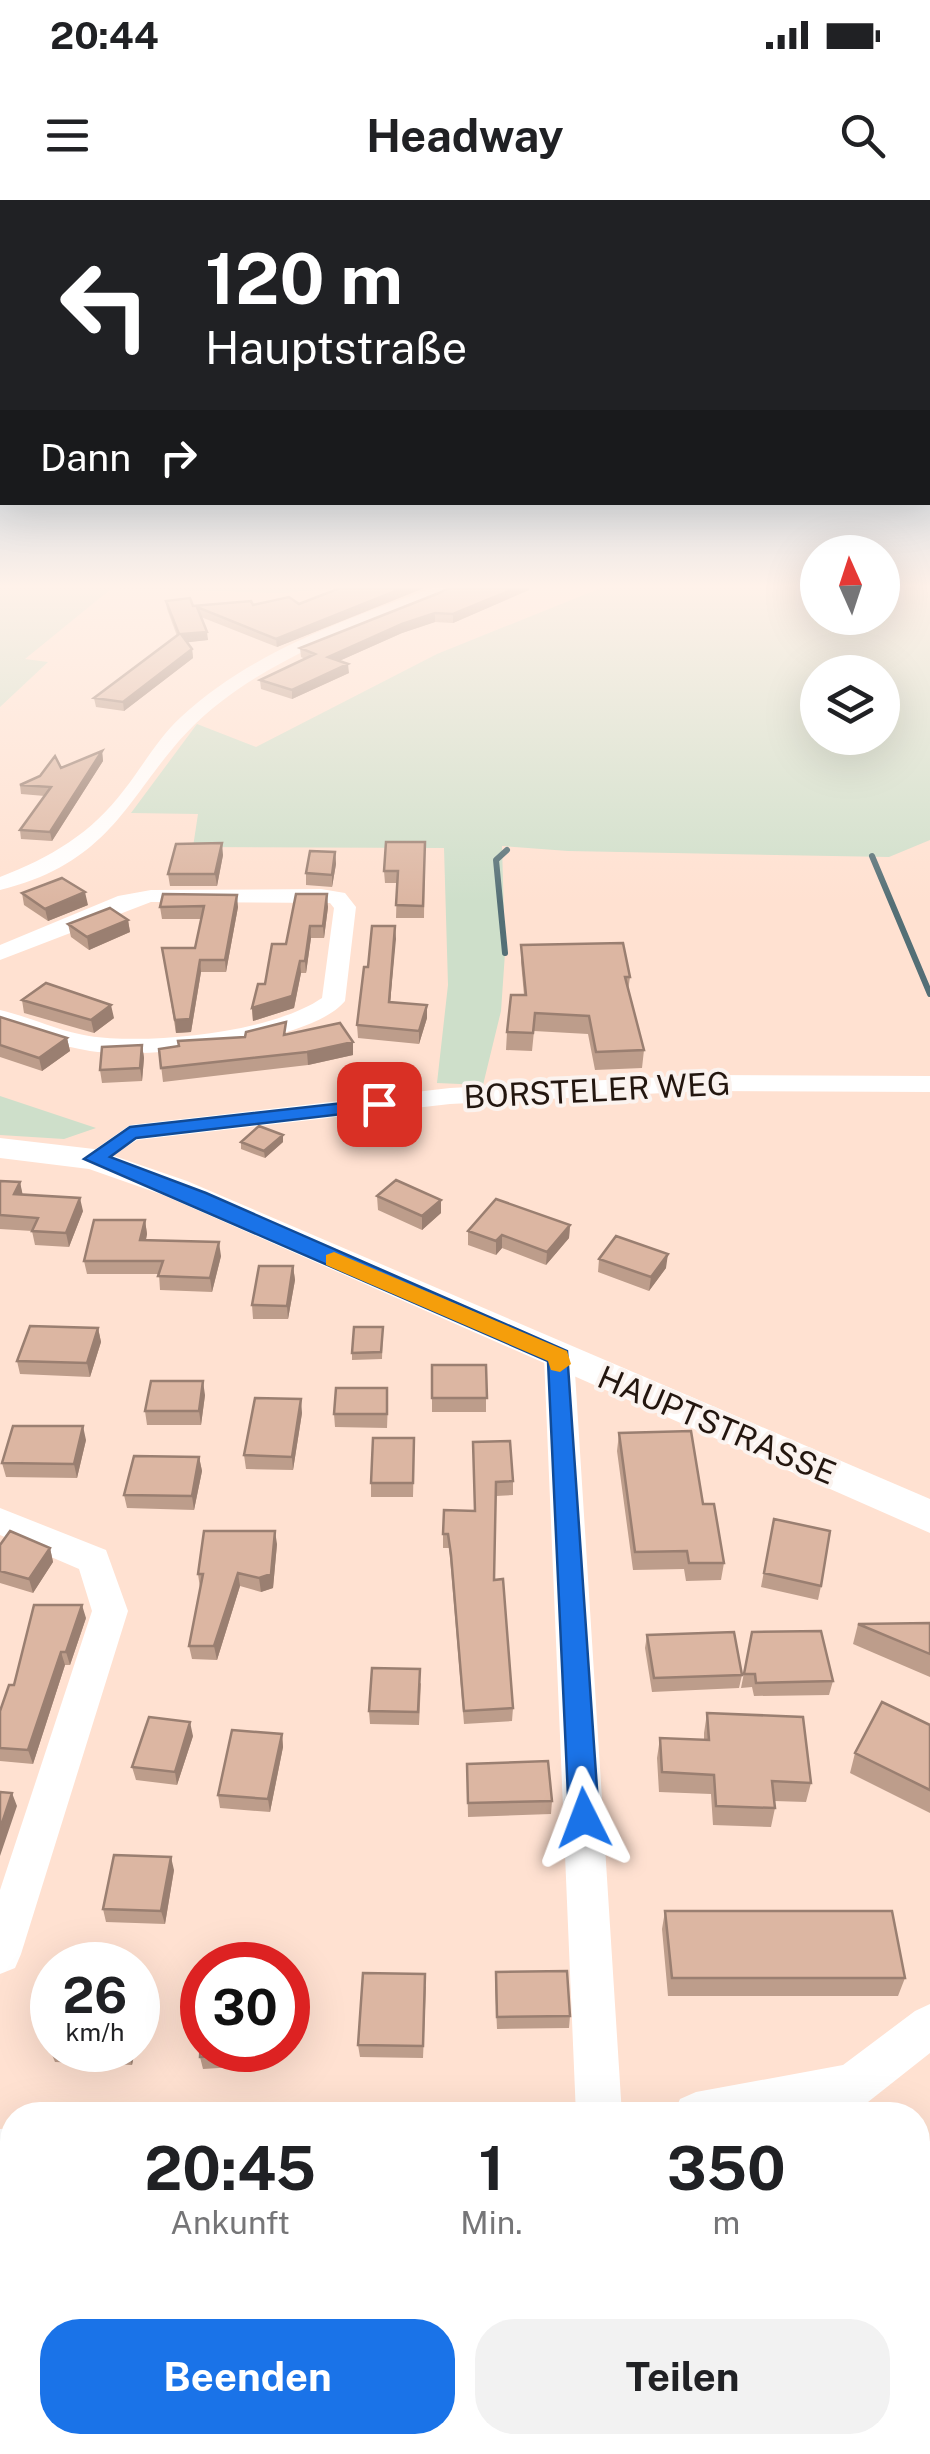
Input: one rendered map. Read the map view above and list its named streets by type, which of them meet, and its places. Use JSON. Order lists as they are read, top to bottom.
{
  "streets": {
    "main road": ["HAUPTSTRASSE"],
    "street": ["BORSTELER WEG"]
  },
  "crossings": [
    ["BORSTELER WEG", "HAUPTSTRASSE"]
  ],
  "north": "top",
  "page": {
    "status": "20:44",
    "header": "Headway",
    "turn": ["120 m", "Hauptstraße"],
    "then": "Dann",
    "speed": "26 km/h",
    "limit": "30",
    "eta": [
      "20:45",
      "Ankunft",
      "1",
      "Min.",
      "350",
      "m"
    ],
    "buttons": ["Beenden", "Teilen"]
  }
}
